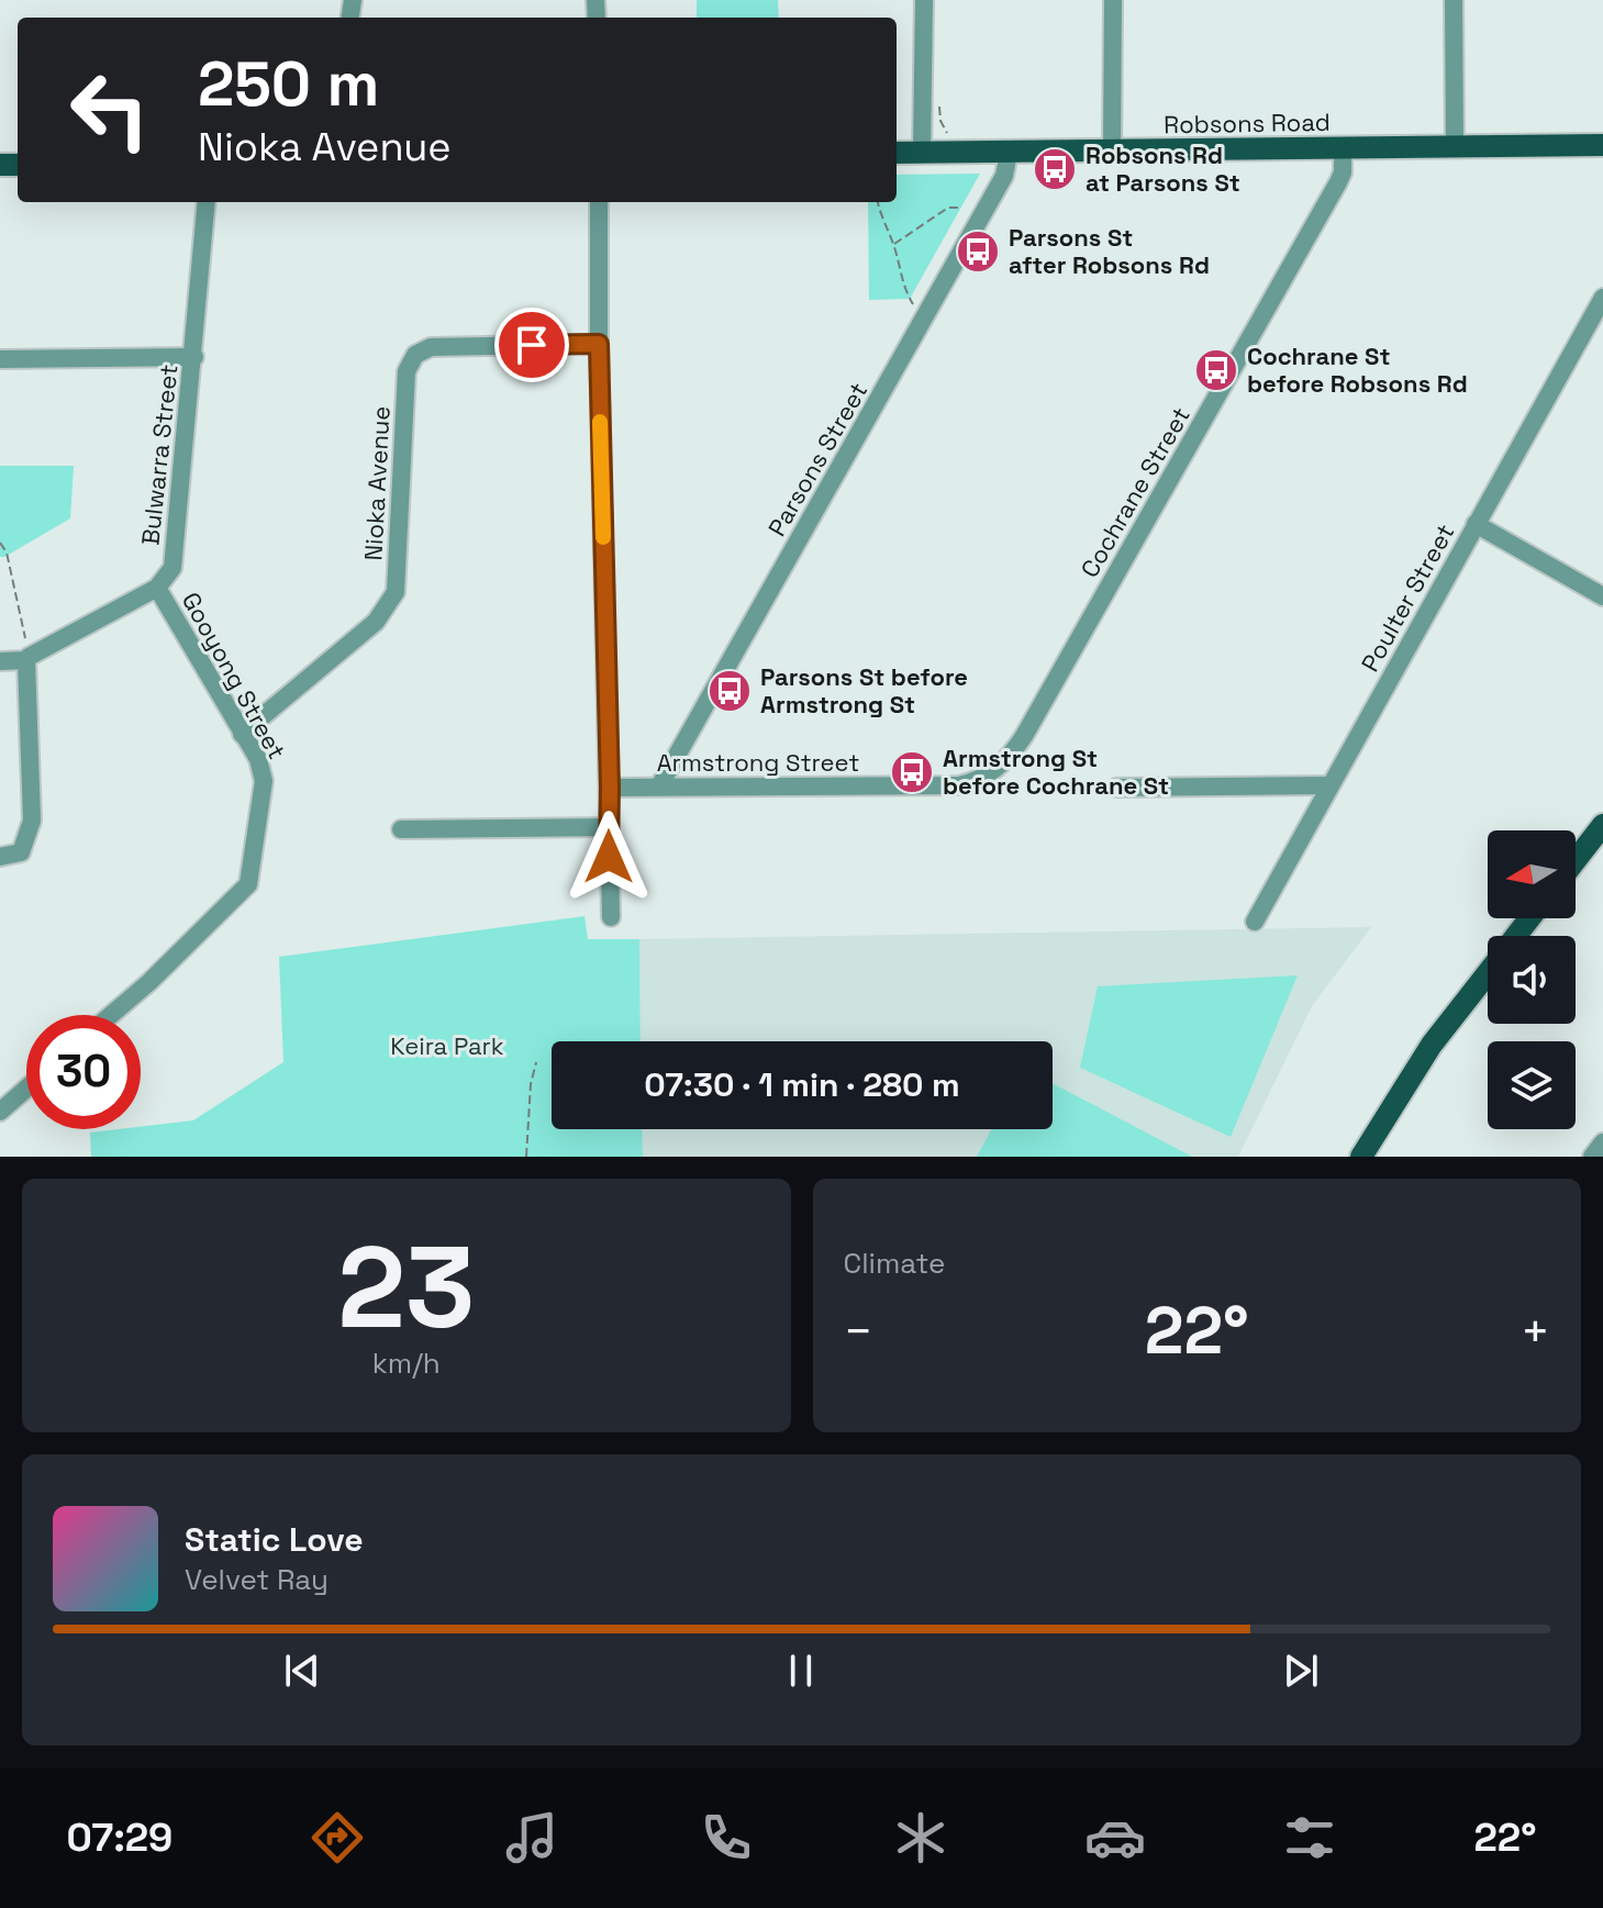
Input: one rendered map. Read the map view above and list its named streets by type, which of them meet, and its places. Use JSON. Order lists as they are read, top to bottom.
{
  "streets": {
    "main road": ["Robsons Road"],
    "street": [
      "Bulwarra Street",
      "Parsons Street",
      "Nioka Avenue",
      "Cochrane Street",
      "Poulter Street",
      "Gooyong Street",
      "Armstrong Street"
    ]
  },
  "crossings": [
    ["Robsons Road", "Parsons Street"],
    ["Robsons Road", "Cochrane Street"],
    ["Bulwarra Street", "Gooyong Street"],
    ["Parsons Street", "Armstrong Street"],
    ["Nioka Avenue", "Gooyong Street"],
    ["Cochrane Street", "Armstrong Street"]
  ],
  "parks": ["Keira Park"],
  "places": {
    "bus stop": [
      "Robsons Rd at Parsons St",
      "Parsons St after Robsons Rd",
      "Cochrane St before Robsons Rd",
      "Parsons St before Armstrong St",
      "Armstrong St before Cochrane St"
    ]
  },
  "north": "left",
  "page": {
    "turn": ["250 m", "Nioka Avenue"],
    "limit": "30",
    "trip": "07:30 · 1 min · 280 m",
    "tile": [
      ["23", "km/h"],
      "Climate"
    ],
    "heat": ["−", "22°", "+"],
    "song": ["Static Love", "Velvet Ray"],
    "tabs": ["07:29", "22°"]
  }
}
